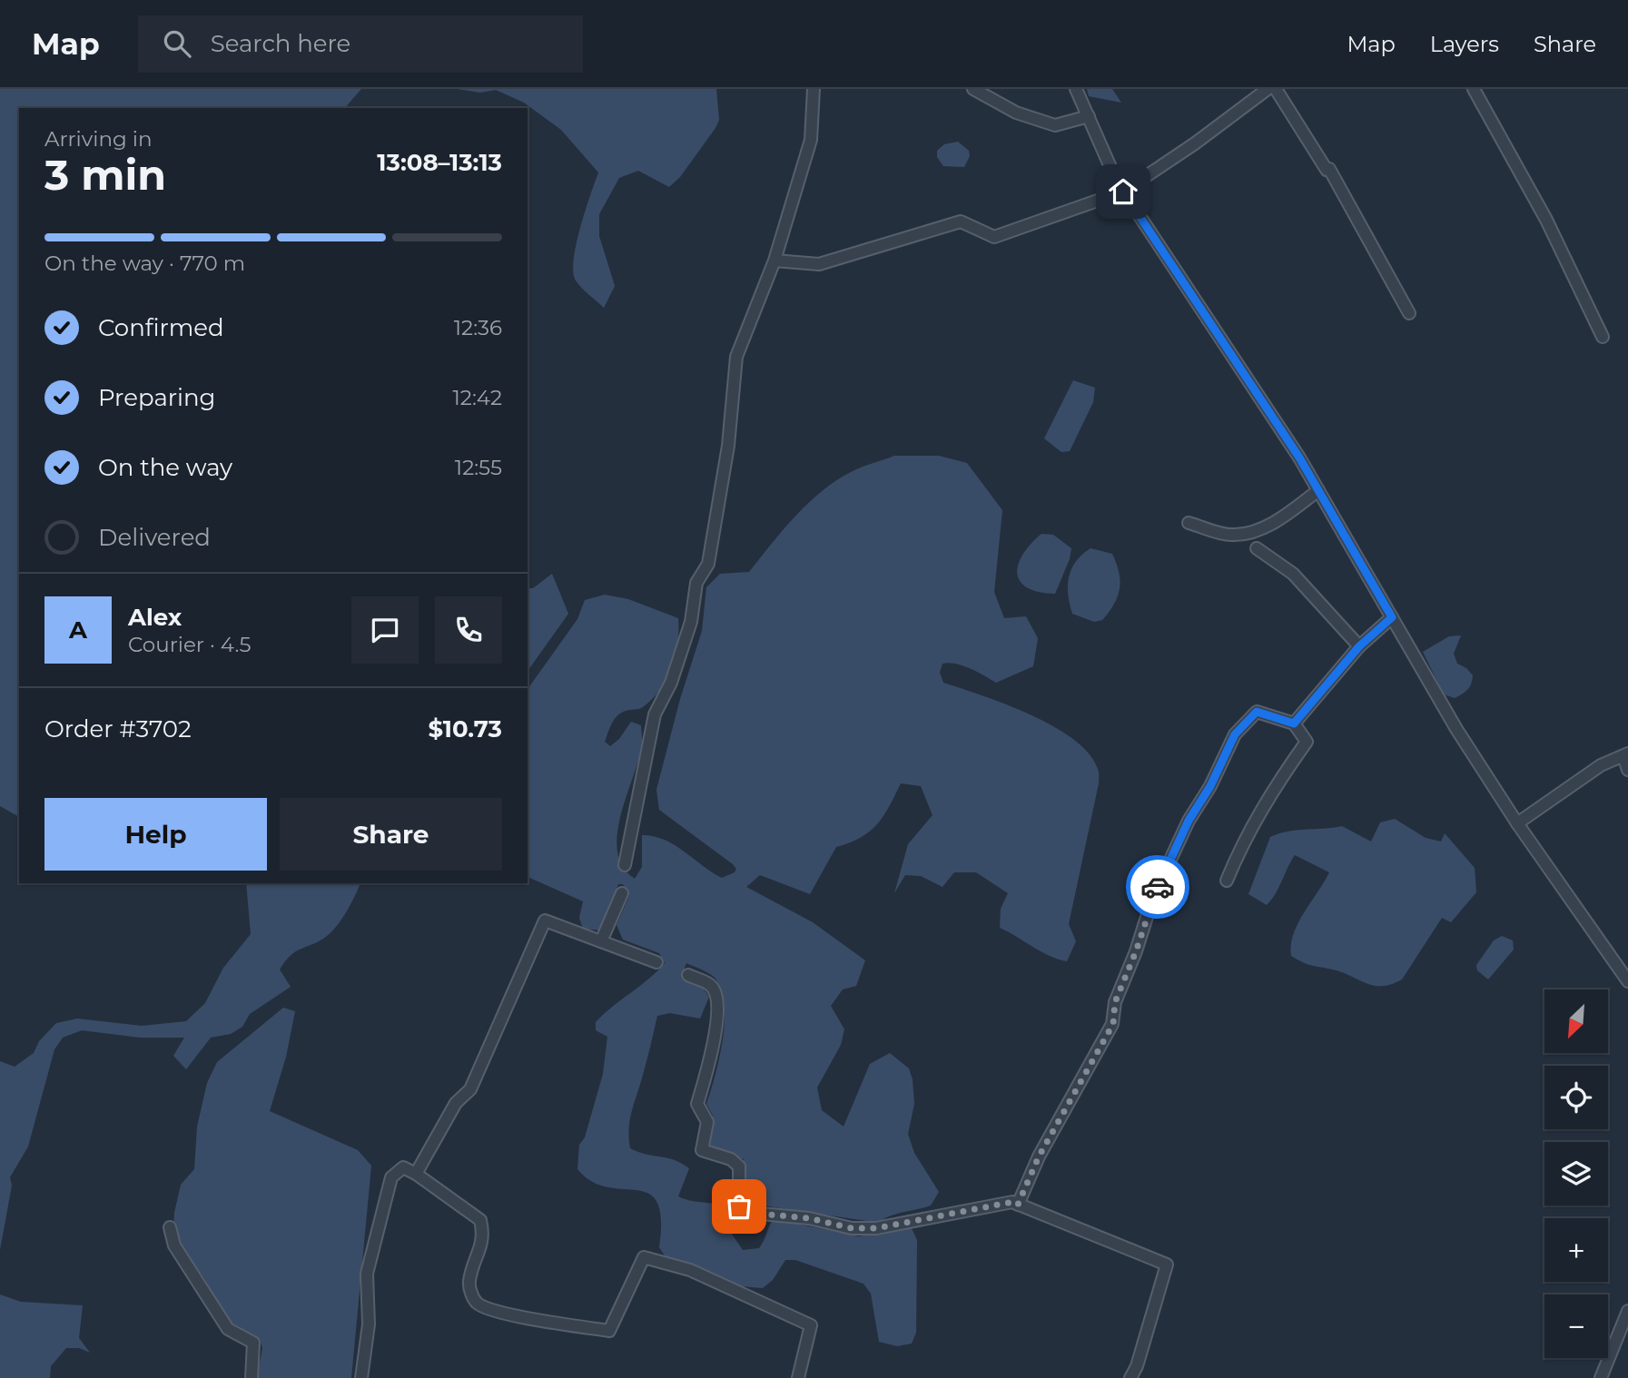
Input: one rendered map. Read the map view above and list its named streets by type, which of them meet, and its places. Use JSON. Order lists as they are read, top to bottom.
{
  "north": "bottom left",
  "page": {
    "header": "Map",
    "search": "Search here",
    "nav": ["Map", "Layers", "Share"],
    "heading": ["3 min", "Arriving in", "13:08–13:13"],
    "panel": [
      "Alex",
      "Courier · 4.5",
      "Order #3702",
      "$10.73"
    ],
    "bar": "On the way · 770 m",
    "list": [
      ["Confirmed", "12:36"],
      ["Preparing", "12:42"],
      ["On the way", "12:55"],
      "Delivered"
    ],
    "round": "A",
    "buttons": ["Help", "Share"],
    "map_buttons": ["+", "−"]
  }
}
